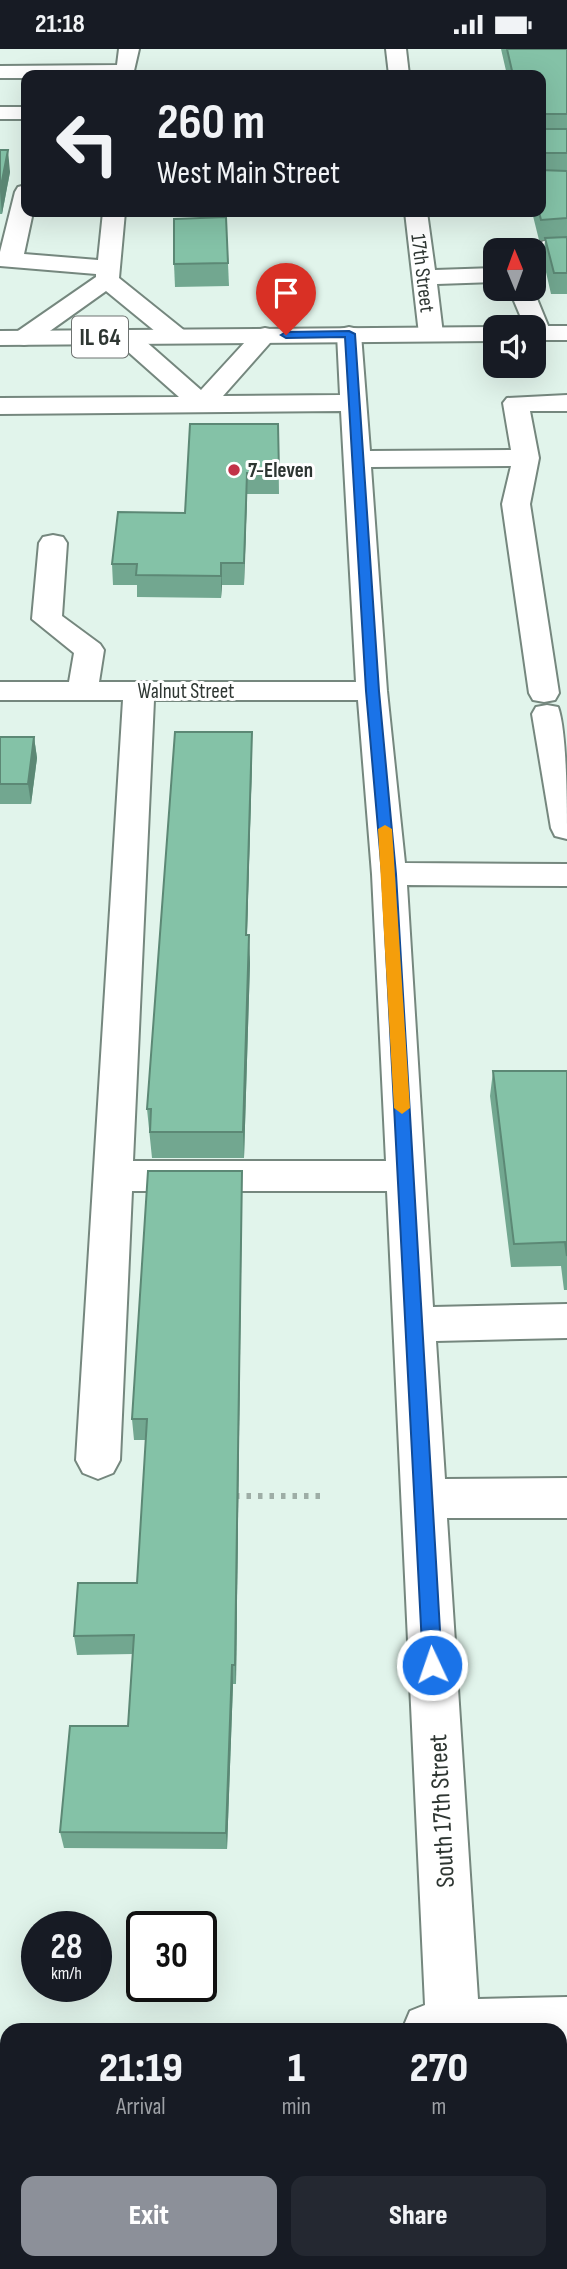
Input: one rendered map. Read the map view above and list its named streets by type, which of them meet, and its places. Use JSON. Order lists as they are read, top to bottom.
{
  "streets": {
    "street": [
      "17th Street",
      "IL 64",
      "Walnut Street",
      "South 17th Street"
    ]
  },
  "crossings": [
    ["17th Street", "IL 64"],
    ["IL 64", "South 17th Street"],
    ["Walnut Street", "South 17th Street"]
  ],
  "places": ["7-Eleven"],
  "north": "top",
  "page": {
    "status": "21:18",
    "turn": ["260 m", "West Main Street"],
    "speed": "28 km/h",
    "limit": "30",
    "eta": [
      "21:19",
      "Arrival",
      "1",
      "min",
      "270",
      "m"
    ],
    "buttons": ["Exit", "Share"]
  }
}
